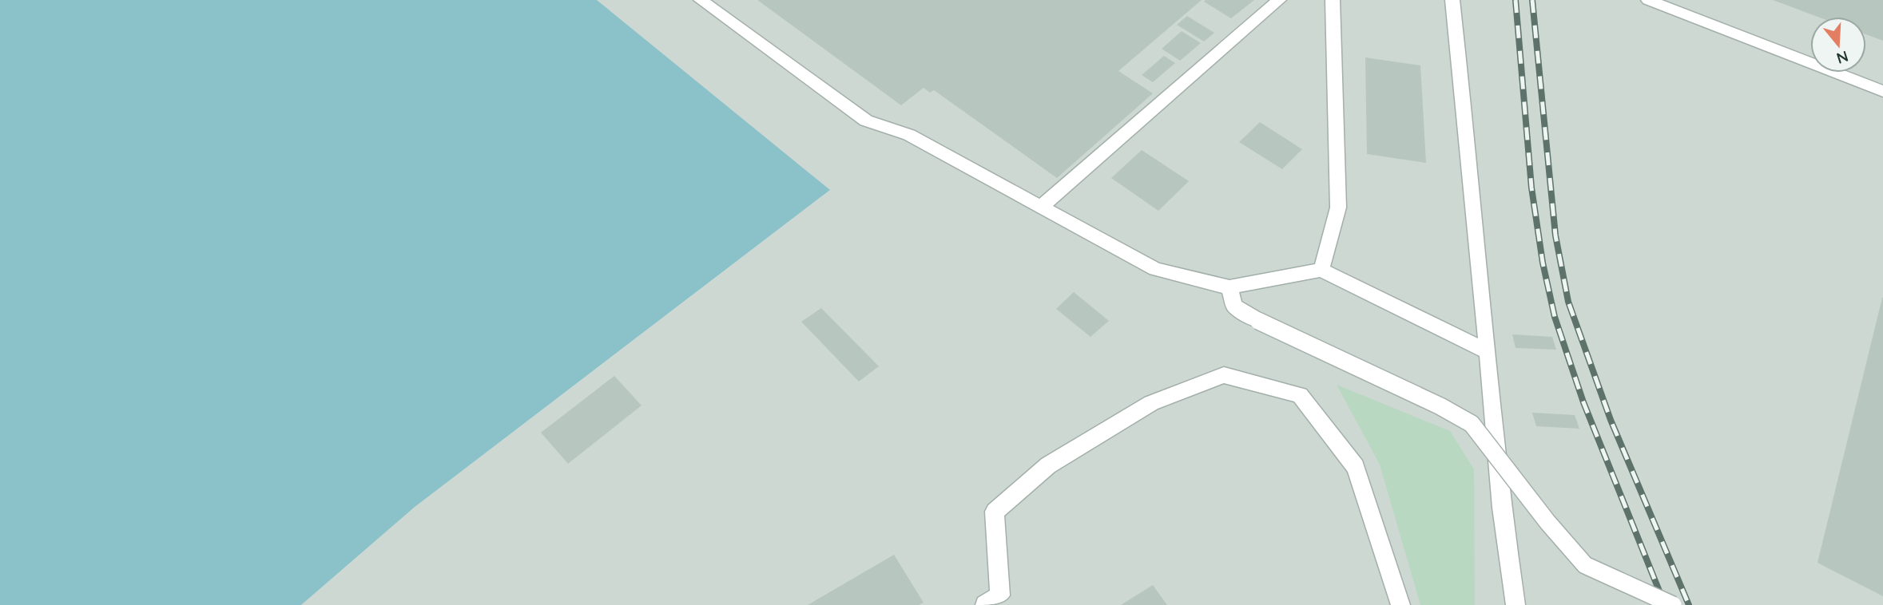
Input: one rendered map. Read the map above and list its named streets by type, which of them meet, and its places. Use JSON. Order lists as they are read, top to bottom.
{
  "north": "bottom"
}
